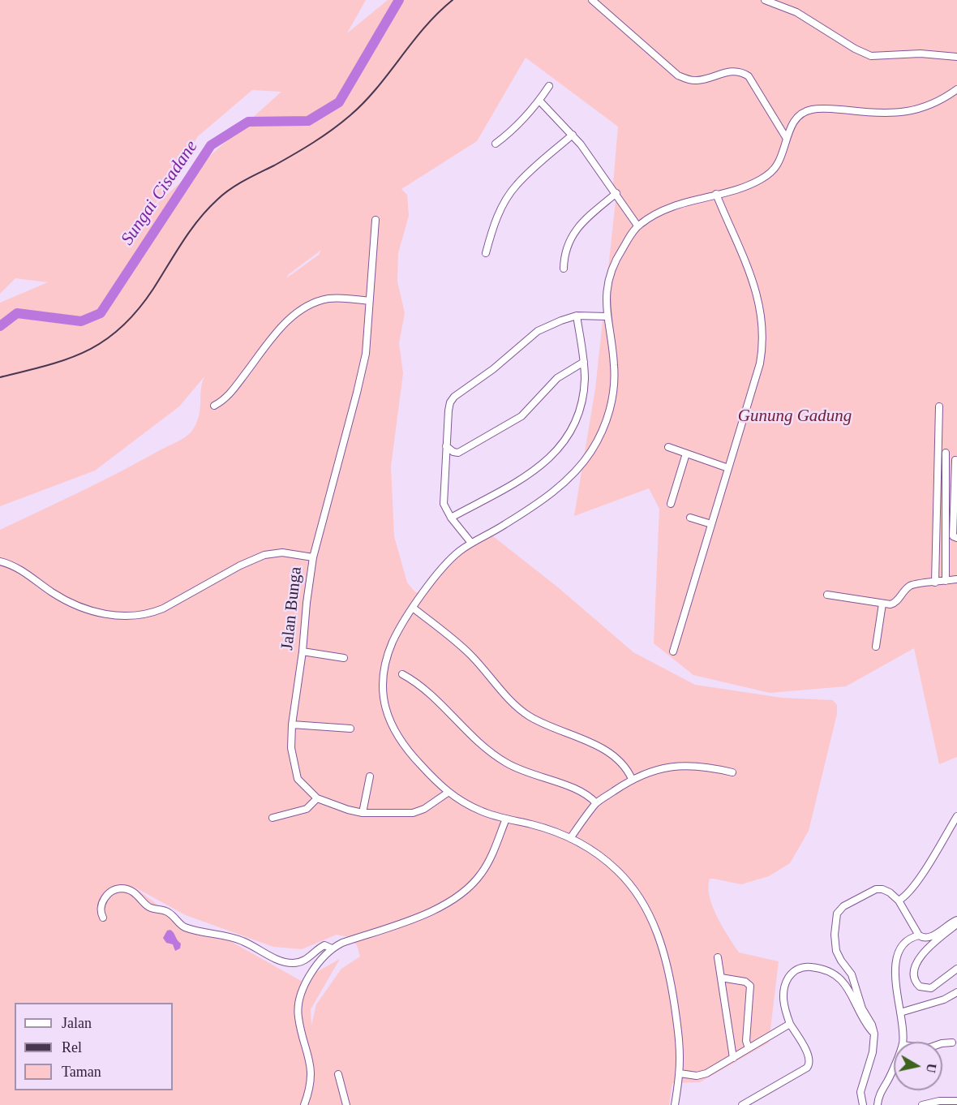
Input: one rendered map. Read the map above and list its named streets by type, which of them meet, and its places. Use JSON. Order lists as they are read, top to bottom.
{
  "streets": {
    "street": ["Jalan Bunga"]
  },
  "water": ["Sungai Cisadane"],
  "parks": ["Gunung Gadung"],
  "legend": ["Jalan", "Rel", "Taman"],
  "north": "right"
}
